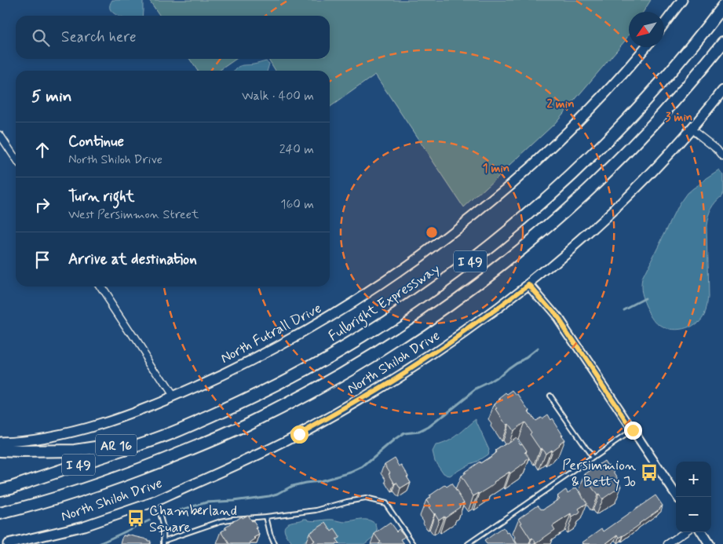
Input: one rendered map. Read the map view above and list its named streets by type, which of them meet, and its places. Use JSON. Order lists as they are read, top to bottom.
{
  "streets": {
    "highway": ["I 49", "Fulbright Expressway", "AR 16"],
    "main road": ["North Futrall Drive", "North Shiloh Drive"]
  },
  "crossings": [
    ["Fulbright Expressway", "AR 16"]
  ],
  "places": {
    "bus stop": ["Persimmion & Betty Jo", "Chamberland Square"]
  },
  "north": "bottom left",
  "page": {
    "search": "Search here",
    "heading": ["5 min", "Walk · 400 m"],
    "list": [
      ["Continue", "North Shiloh Drive", "240 m"],
      ["Turn right", "West Persimmon Street", "160 m"],
      "Arrive at destination"
    ],
    "map_buttons": ["+", "−"]
  },
  "rings": ["2 min", "3 min", "1 min"]
}
